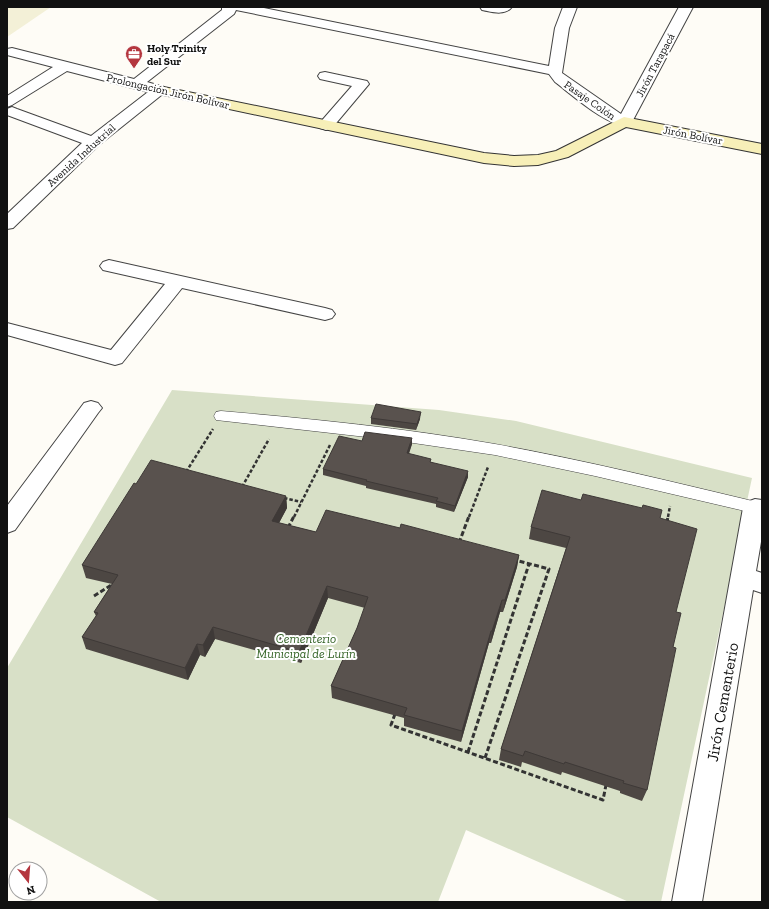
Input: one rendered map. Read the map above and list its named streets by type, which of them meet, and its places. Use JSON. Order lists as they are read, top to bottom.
{
  "streets": {
    "street": [
      "Jirón Tarapacá",
      "Prolongación Jirón Bolívar",
      "Pasaje Colón",
      "Jirón Bolívar",
      "Avenida Industrial",
      "Jirón Cementerio"
    ]
  },
  "crossings": [
    ["Jirón Tarapacá", "Prolongación Jirón Bolívar"],
    ["Jirón Tarapacá", "Pasaje Colón"],
    ["Jirón Tarapacá", "Jirón Bolívar"],
    ["Prolongación Jirón Bolívar", "Pasaje Colón"],
    ["Prolongación Jirón Bolívar", "Jirón Bolívar"],
    ["Prolongación Jirón Bolívar", "Avenida Industrial"],
    ["Pasaje Colón", "Jirón Bolívar"]
  ],
  "parks": ["Cementerio Municipal de Lurín"],
  "places": {
    "office": ["Holy Trinity del Sur"]
  },
  "north": "bottom"
}
